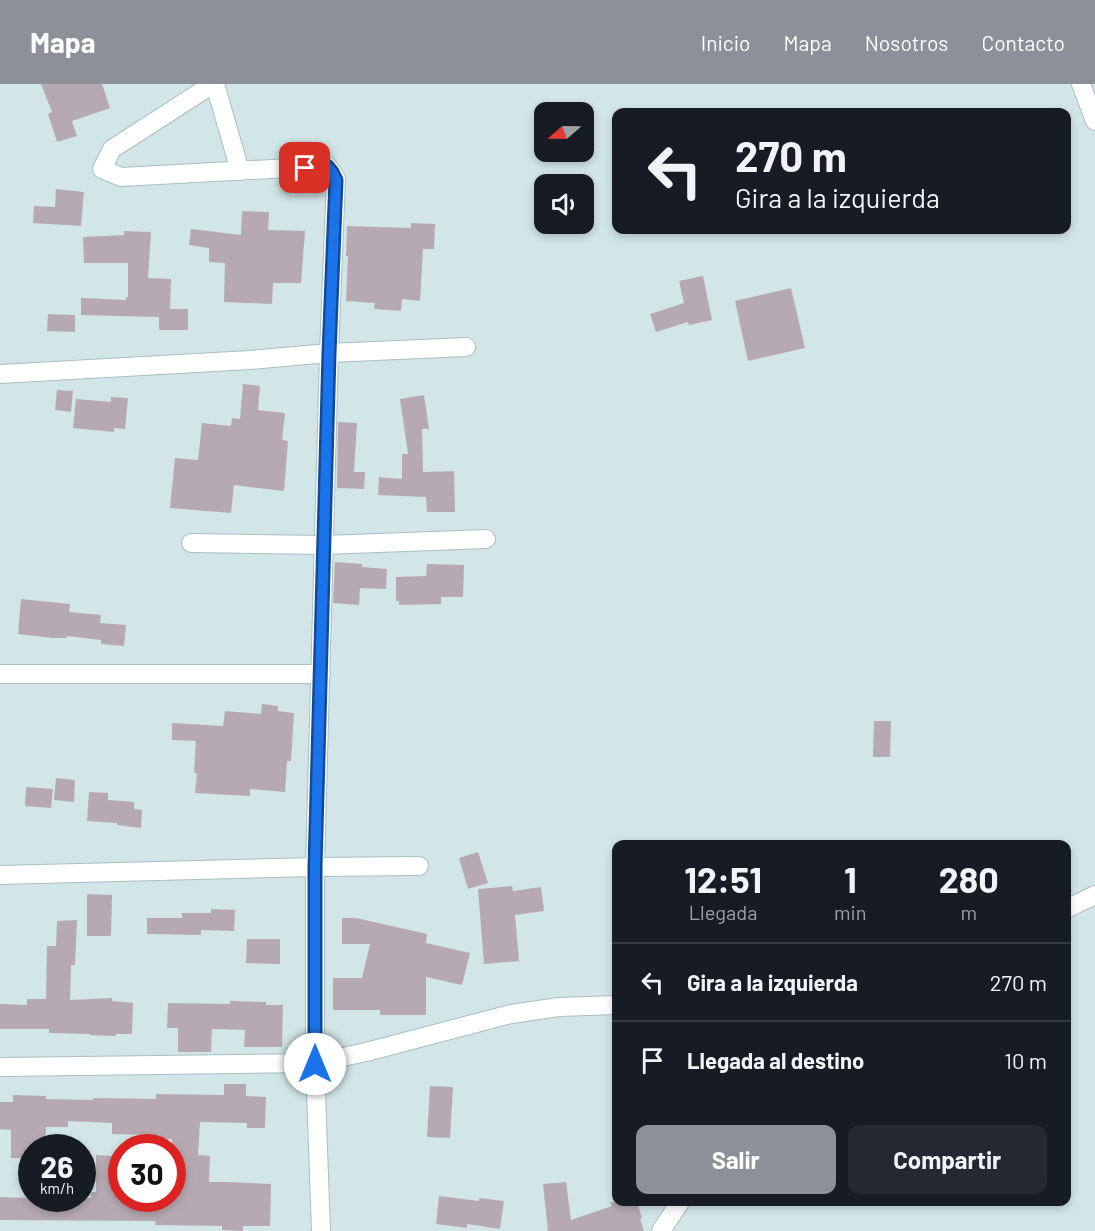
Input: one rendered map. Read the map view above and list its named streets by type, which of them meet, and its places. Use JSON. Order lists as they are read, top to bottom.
{
  "north": "left",
  "page": {
    "header": "Mapa",
    "nav": [
      "Inicio",
      "Mapa",
      "Nosotros",
      "Contacto"
    ],
    "turn": ["270 m", "Gira a la izquierda"],
    "eta": [
      "12:51",
      "Llegada",
      "1",
      "min",
      "280",
      "m"
    ],
    "list": [
      {
        "name": "Gira a la izquierda",
        "value": "270 m"
      },
      {
        "name": "Llegada al destino",
        "value": "10 m"
      }
    ],
    "buttons": ["Salir", "Compartir"],
    "speed": "26 km/h",
    "limit": "30"
  }
}
